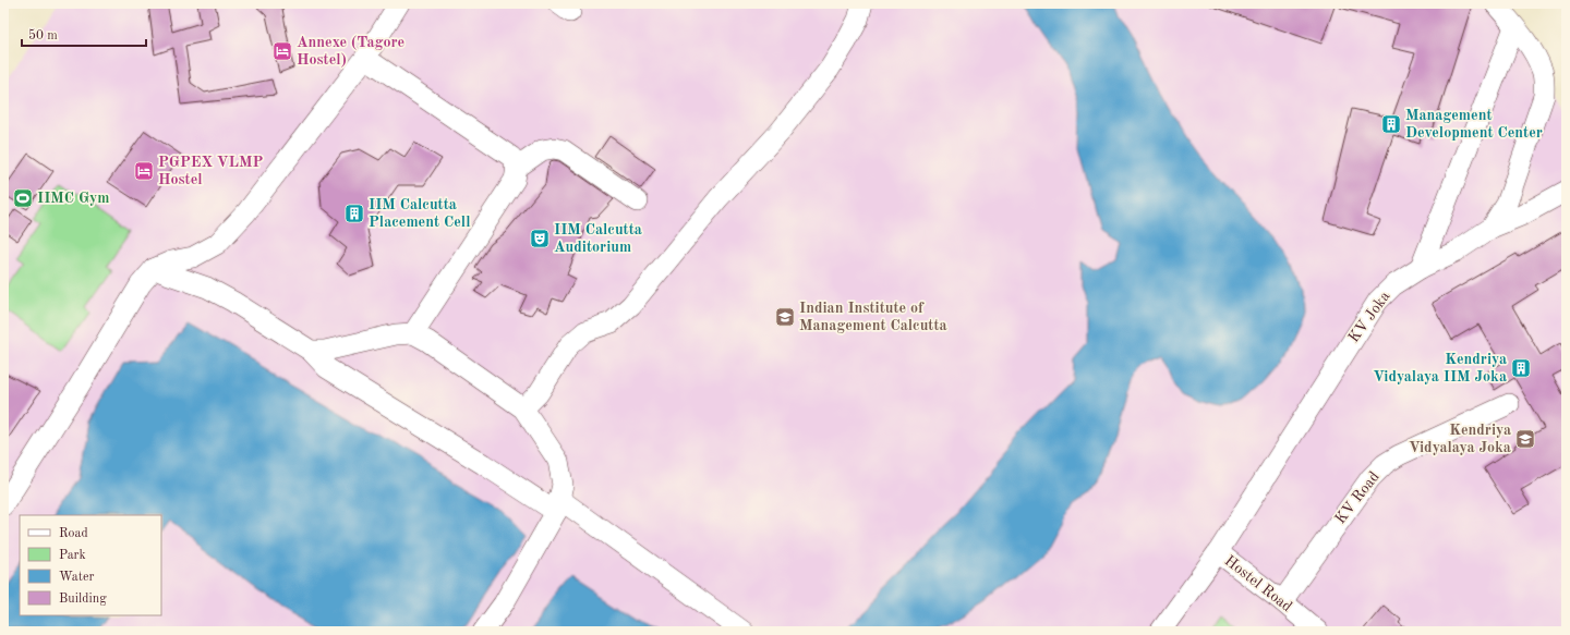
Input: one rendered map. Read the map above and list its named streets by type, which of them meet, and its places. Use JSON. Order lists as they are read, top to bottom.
{
  "streets": {
    "lane": ["KV Joka", "KV Road", "Hostel Road"]
  },
  "crossings": [
    ["KV Joka", "Hostel Road"],
    ["KV Road", "Hostel Road"]
  ],
  "places": {
    "hotel": ["Annexe (Tagore Hostel)", "PGPEX VLMP Hostel"],
    "building": ["Management Development Center", "IIM Calcutta Placement Cell", "Kendriya Vidyalaya IIM Joka"],
    "sports": ["IIMC Gym"],
    "theatre": ["IIM Calcutta Auditorium"],
    "school or university": ["Indian Institute of Management Calcutta", "Kendriya Vidyalaya Joka"]
  },
  "legend": [
    "Road",
    "Park",
    "Water",
    "Building"
  ],
  "scale_bar": "50 m"
}
